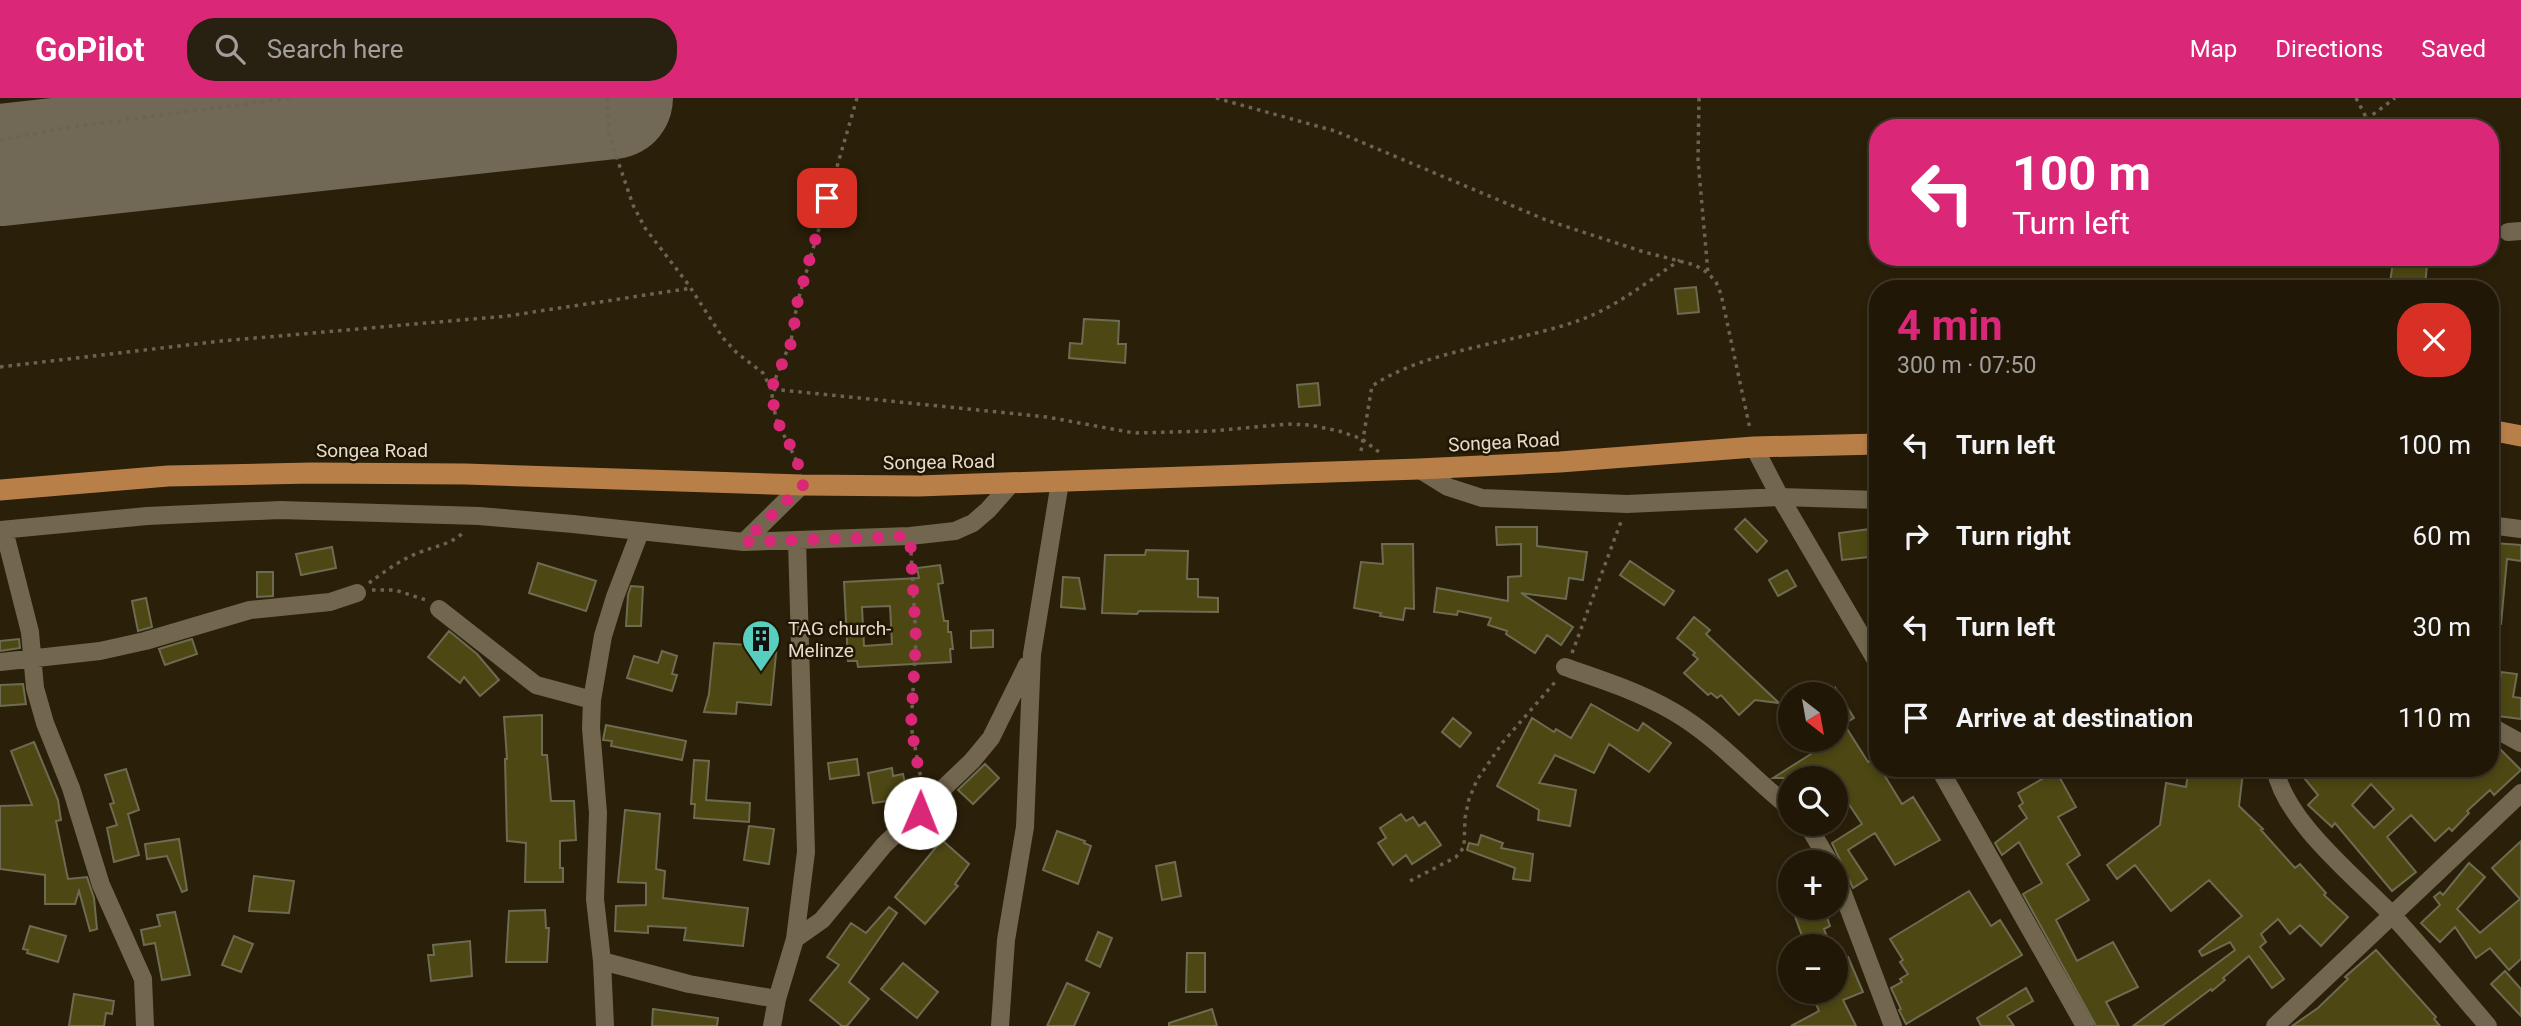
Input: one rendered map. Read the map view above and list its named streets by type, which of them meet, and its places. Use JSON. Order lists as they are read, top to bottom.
{
  "streets": {
    "highway": ["Songea Road"]
  },
  "places": {
    "building": ["TAG church- Melinze"]
  },
  "north": "bottom right",
  "page": {
    "header": "GoPilot",
    "search": "Search here",
    "nav": ["Map", "Directions", "Saved"],
    "turn": ["100 m", "Turn left"],
    "heading": ["4 min", "300 m · 07:50"],
    "list": [
      {
        "name": "Turn left",
        "value": "100 m"
      },
      {
        "name": "Turn right",
        "value": "60 m"
      },
      {
        "name": "Turn left",
        "value": "30 m"
      },
      {
        "name": "Arrive at destination",
        "value": "110 m"
      }
    ],
    "map_buttons": ["+", "−"]
  }
}
